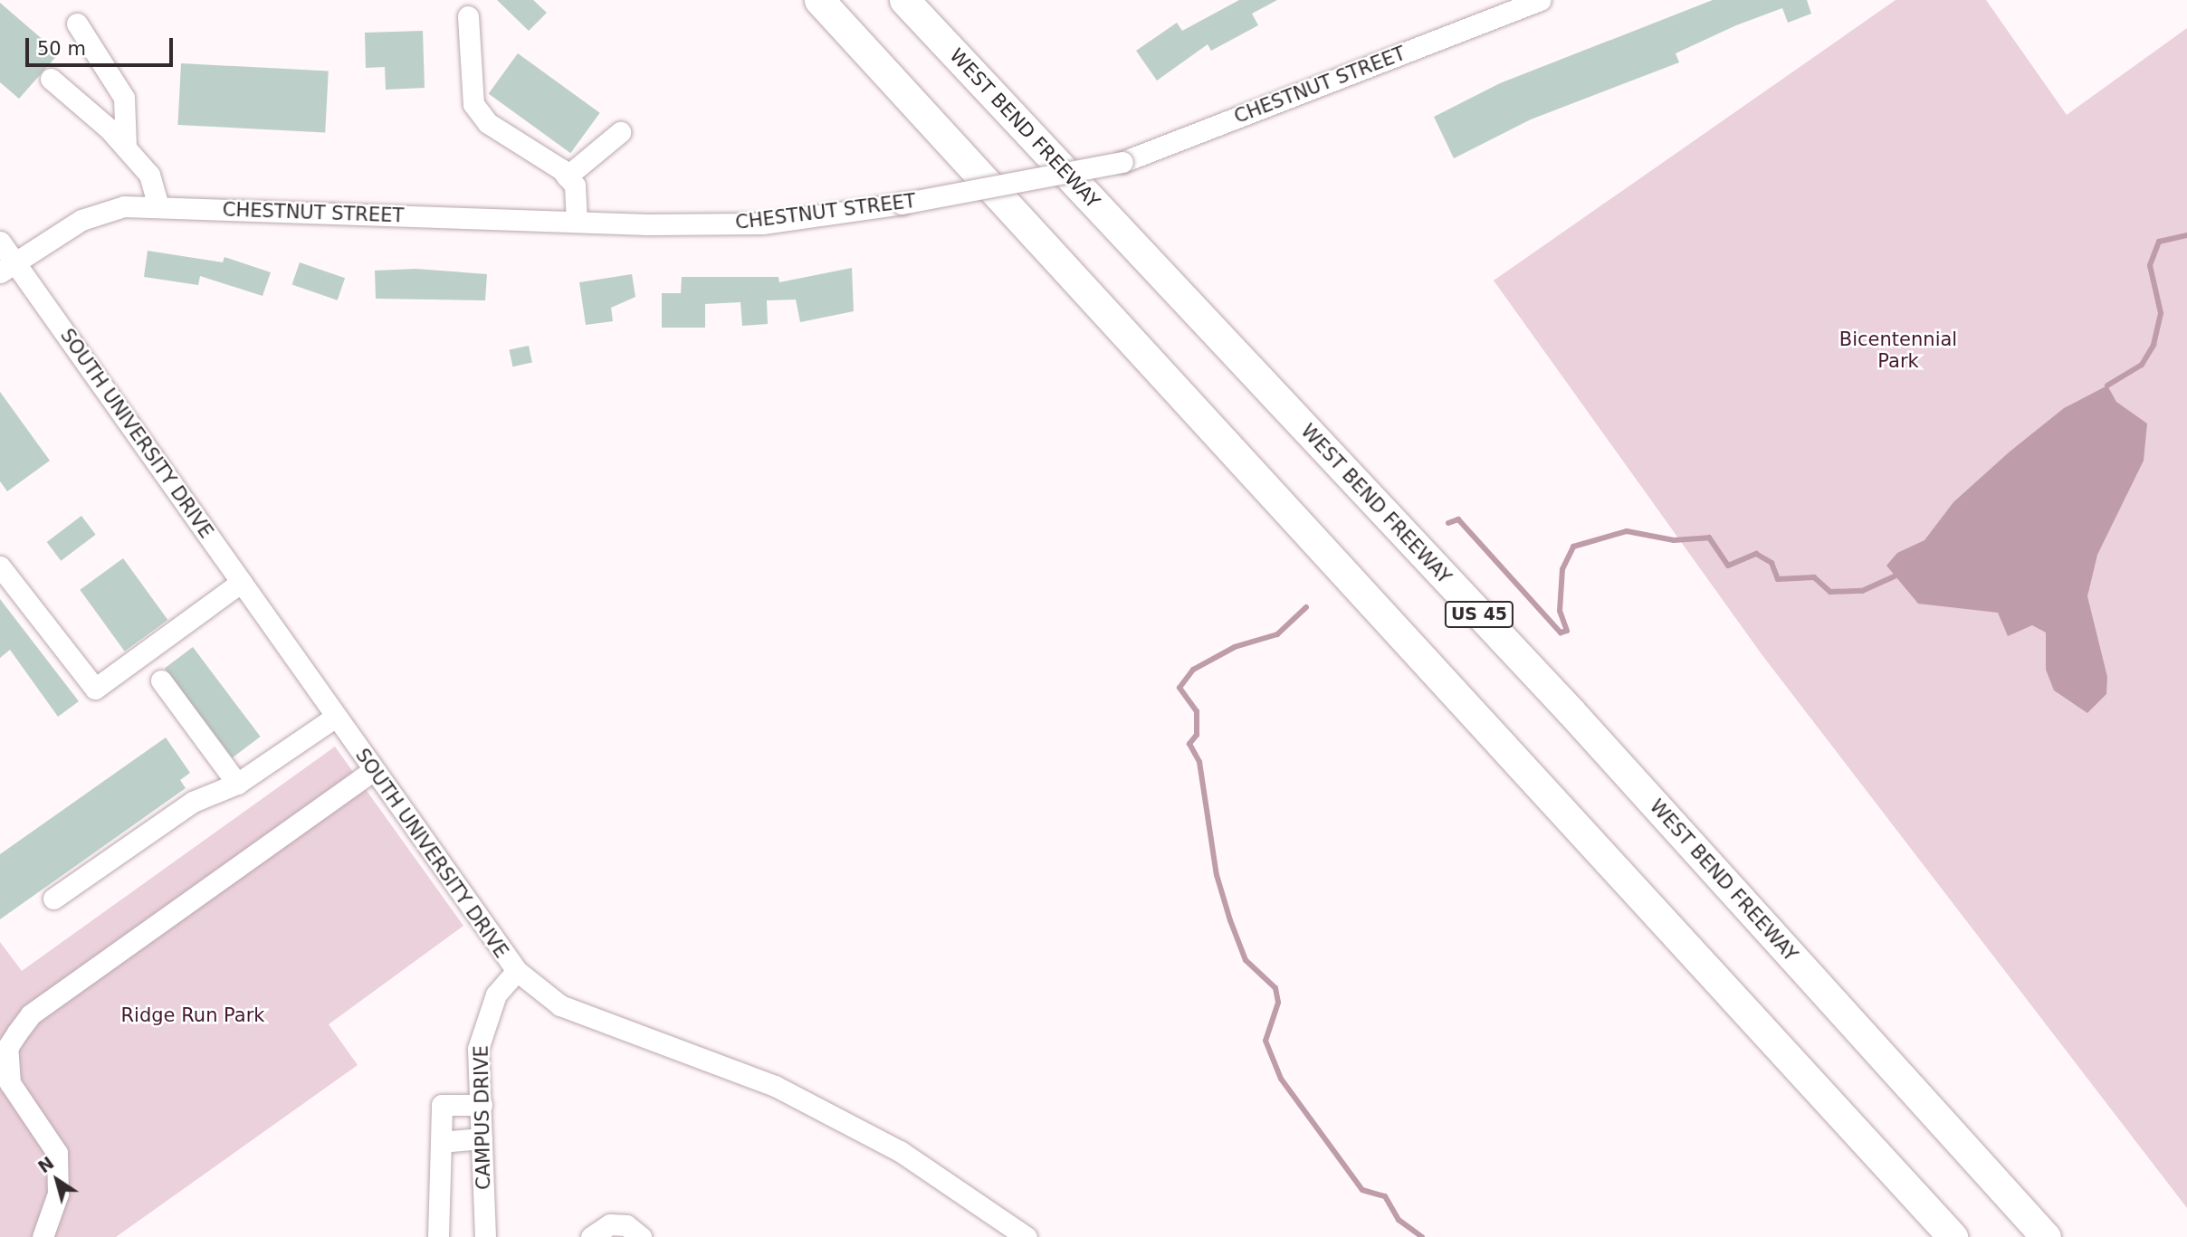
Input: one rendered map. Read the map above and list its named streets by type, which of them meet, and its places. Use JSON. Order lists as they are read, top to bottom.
{
  "streets": {
    "highway": ["WEST BEND FREEWAY", "US 45"],
    "street": ["CHESTNUT STREET", "SOUTH UNIVERSITY DRIVE", "CAMPUS DRIVE"]
  },
  "crossings": [
    ["CHESTNUT STREET", "SOUTH UNIVERSITY DRIVE"],
    ["SOUTH UNIVERSITY DRIVE", "CAMPUS DRIVE"]
  ],
  "parks": ["Bicentennial Park", "Ridge Run Park"],
  "scale_bar": "50 m",
  "north": "top left"
}
